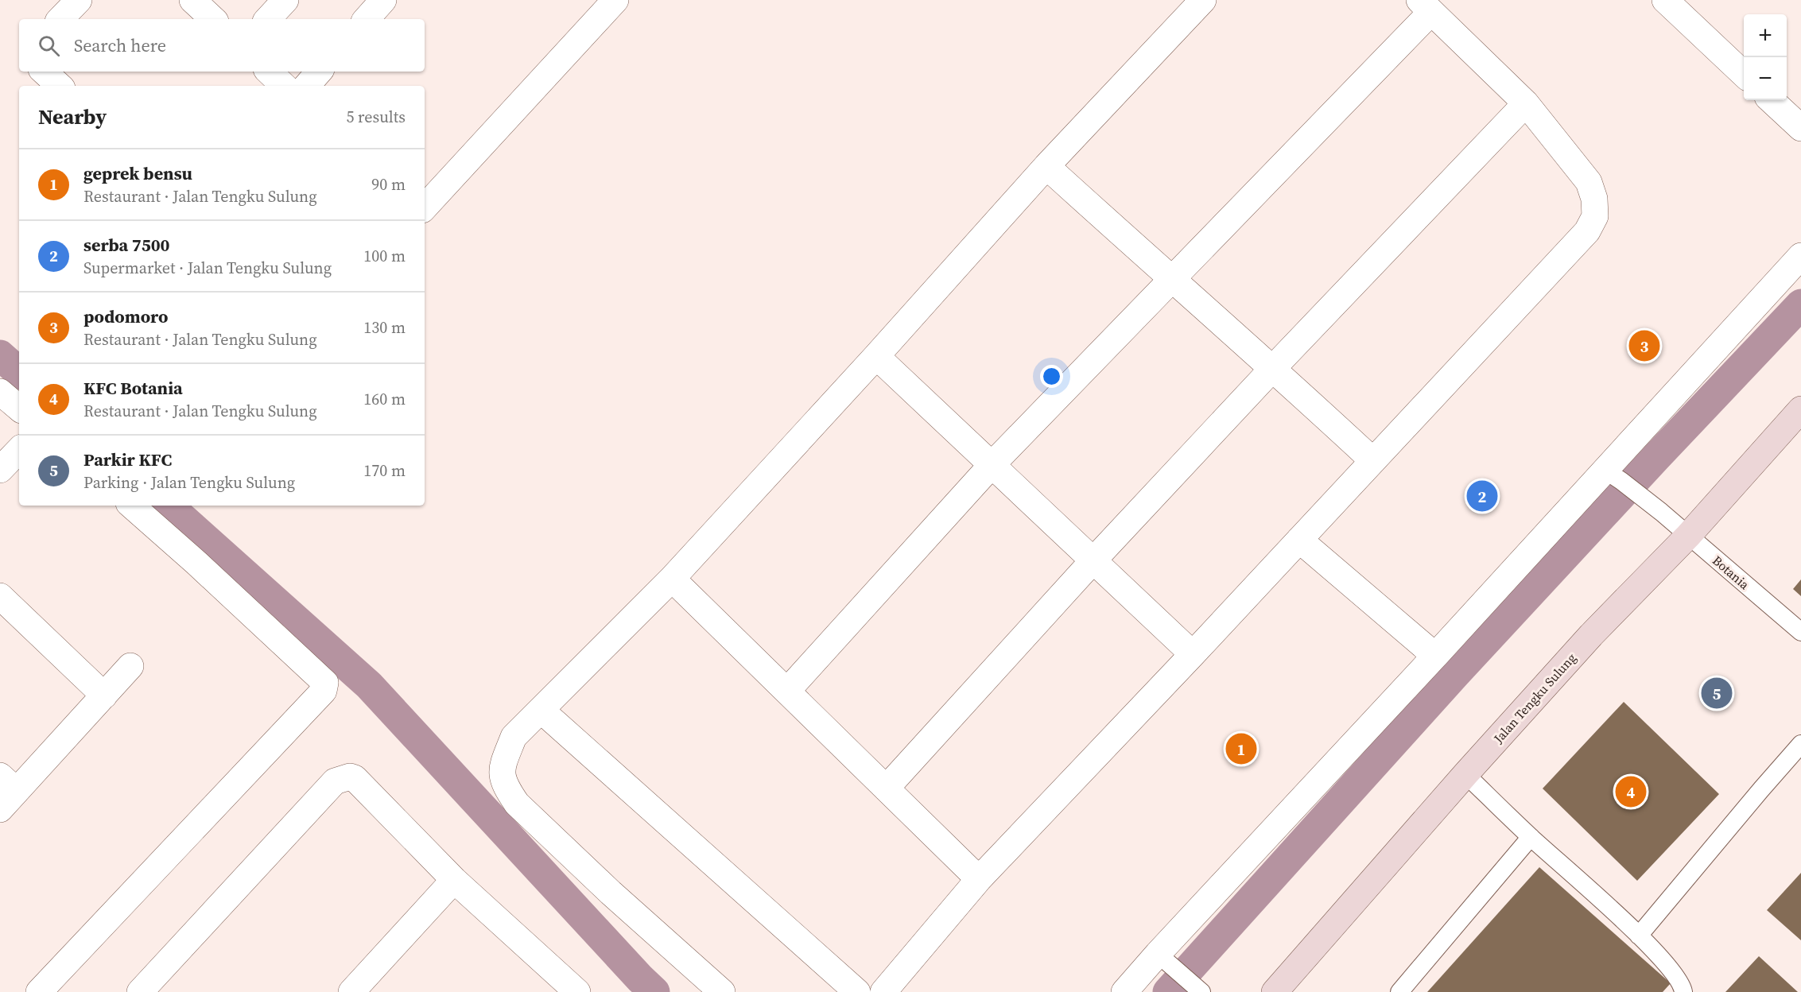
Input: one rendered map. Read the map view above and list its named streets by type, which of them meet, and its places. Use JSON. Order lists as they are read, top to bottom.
{
  "streets": {
    "street": ["Jalan Tengku Sulung"],
    "lane": ["Botania"]
  },
  "crossings": [
    ["Botania", "Jalan Tengku Sulung"]
  ],
  "page": {
    "map_buttons": ["+", "−"],
    "search": "Search here",
    "heading": ["Nearby", "5 results"],
    "list": [
      {
        "mark": "1",
        "name": "geprek bensu",
        "note": "Restaurant · Jalan Tengku Sulung",
        "value": "90 m"
      },
      {
        "mark": "2",
        "name": "serba 7500",
        "note": "Supermarket · Jalan Tengku Sulung",
        "value": "100 m"
      },
      {
        "mark": "3",
        "name": "podomoro",
        "note": "Restaurant · Jalan Tengku Sulung",
        "value": "130 m"
      },
      {
        "mark": "4",
        "name": "KFC Botania",
        "note": "Restaurant · Jalan Tengku Sulung",
        "value": "160 m"
      },
      {
        "mark": "5",
        "name": "Parkir KFC",
        "note": "Parking · Jalan Tengku Sulung",
        "value": "170 m"
      }
    ],
    "pins": [
      "3",
      "2",
      "5",
      "1",
      "4"
    ]
  }
}
